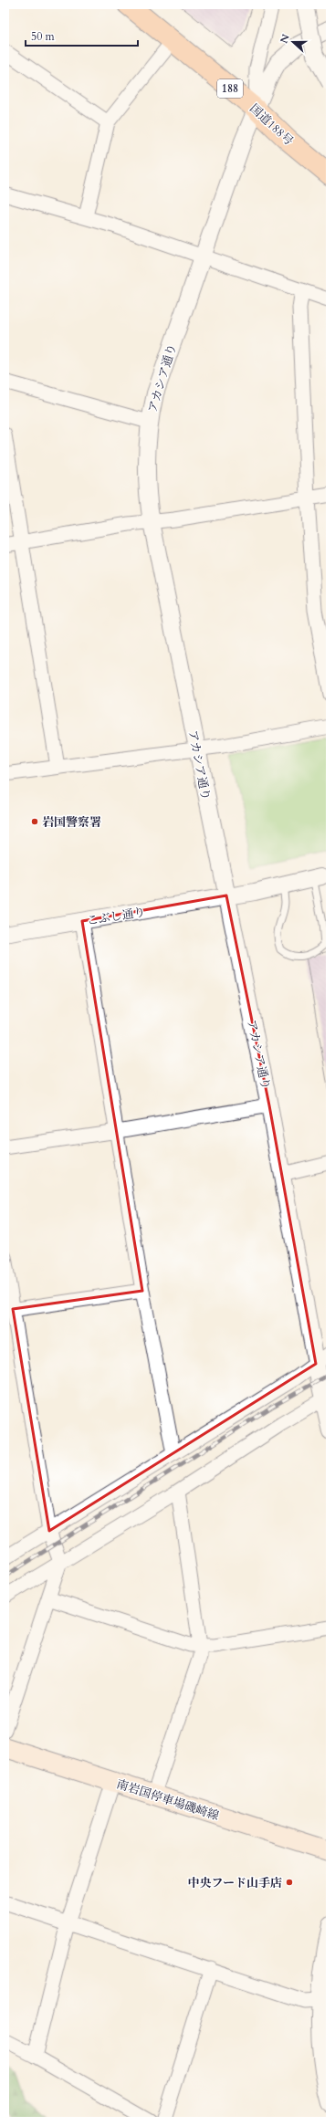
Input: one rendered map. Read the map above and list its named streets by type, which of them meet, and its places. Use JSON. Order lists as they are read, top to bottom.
{
  "streets": {
    "highway": ["188", "国道188号"],
    "main road": ["南岩国停車場磯崎線"],
    "street": ["アカシア通り", "こぶし通り"]
  },
  "crossings": [
    ["国道188号", "アカシア通り"],
    ["アカシア通り", "こぶし通り"]
  ],
  "places": ["岩国警察署", "中央フード山手店"],
  "scale_bar": "50 m",
  "north": "left"
}
